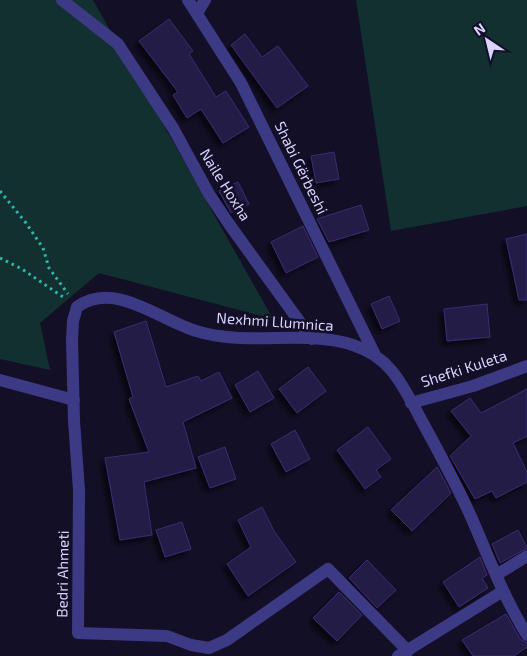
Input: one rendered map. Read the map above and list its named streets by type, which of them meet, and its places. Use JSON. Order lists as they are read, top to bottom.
{
  "streets": {
    "street": [
      "Shabi Gërbeshi",
      "Naile Hoxha",
      "Nexhmi Llumnica",
      "Shefki Kuleta",
      "Bedri Ahmeti"
    ]
  },
  "crossings": [
    ["Shabi Gërbeshi", "Nexhmi Llumnica"],
    ["Naile Hoxha", "Nexhmi Llumnica"],
    ["Nexhmi Llumnica", "Shefki Kuleta"],
    ["Nexhmi Llumnica", "Bedri Ahmeti"]
  ],
  "north": "top left"
}
